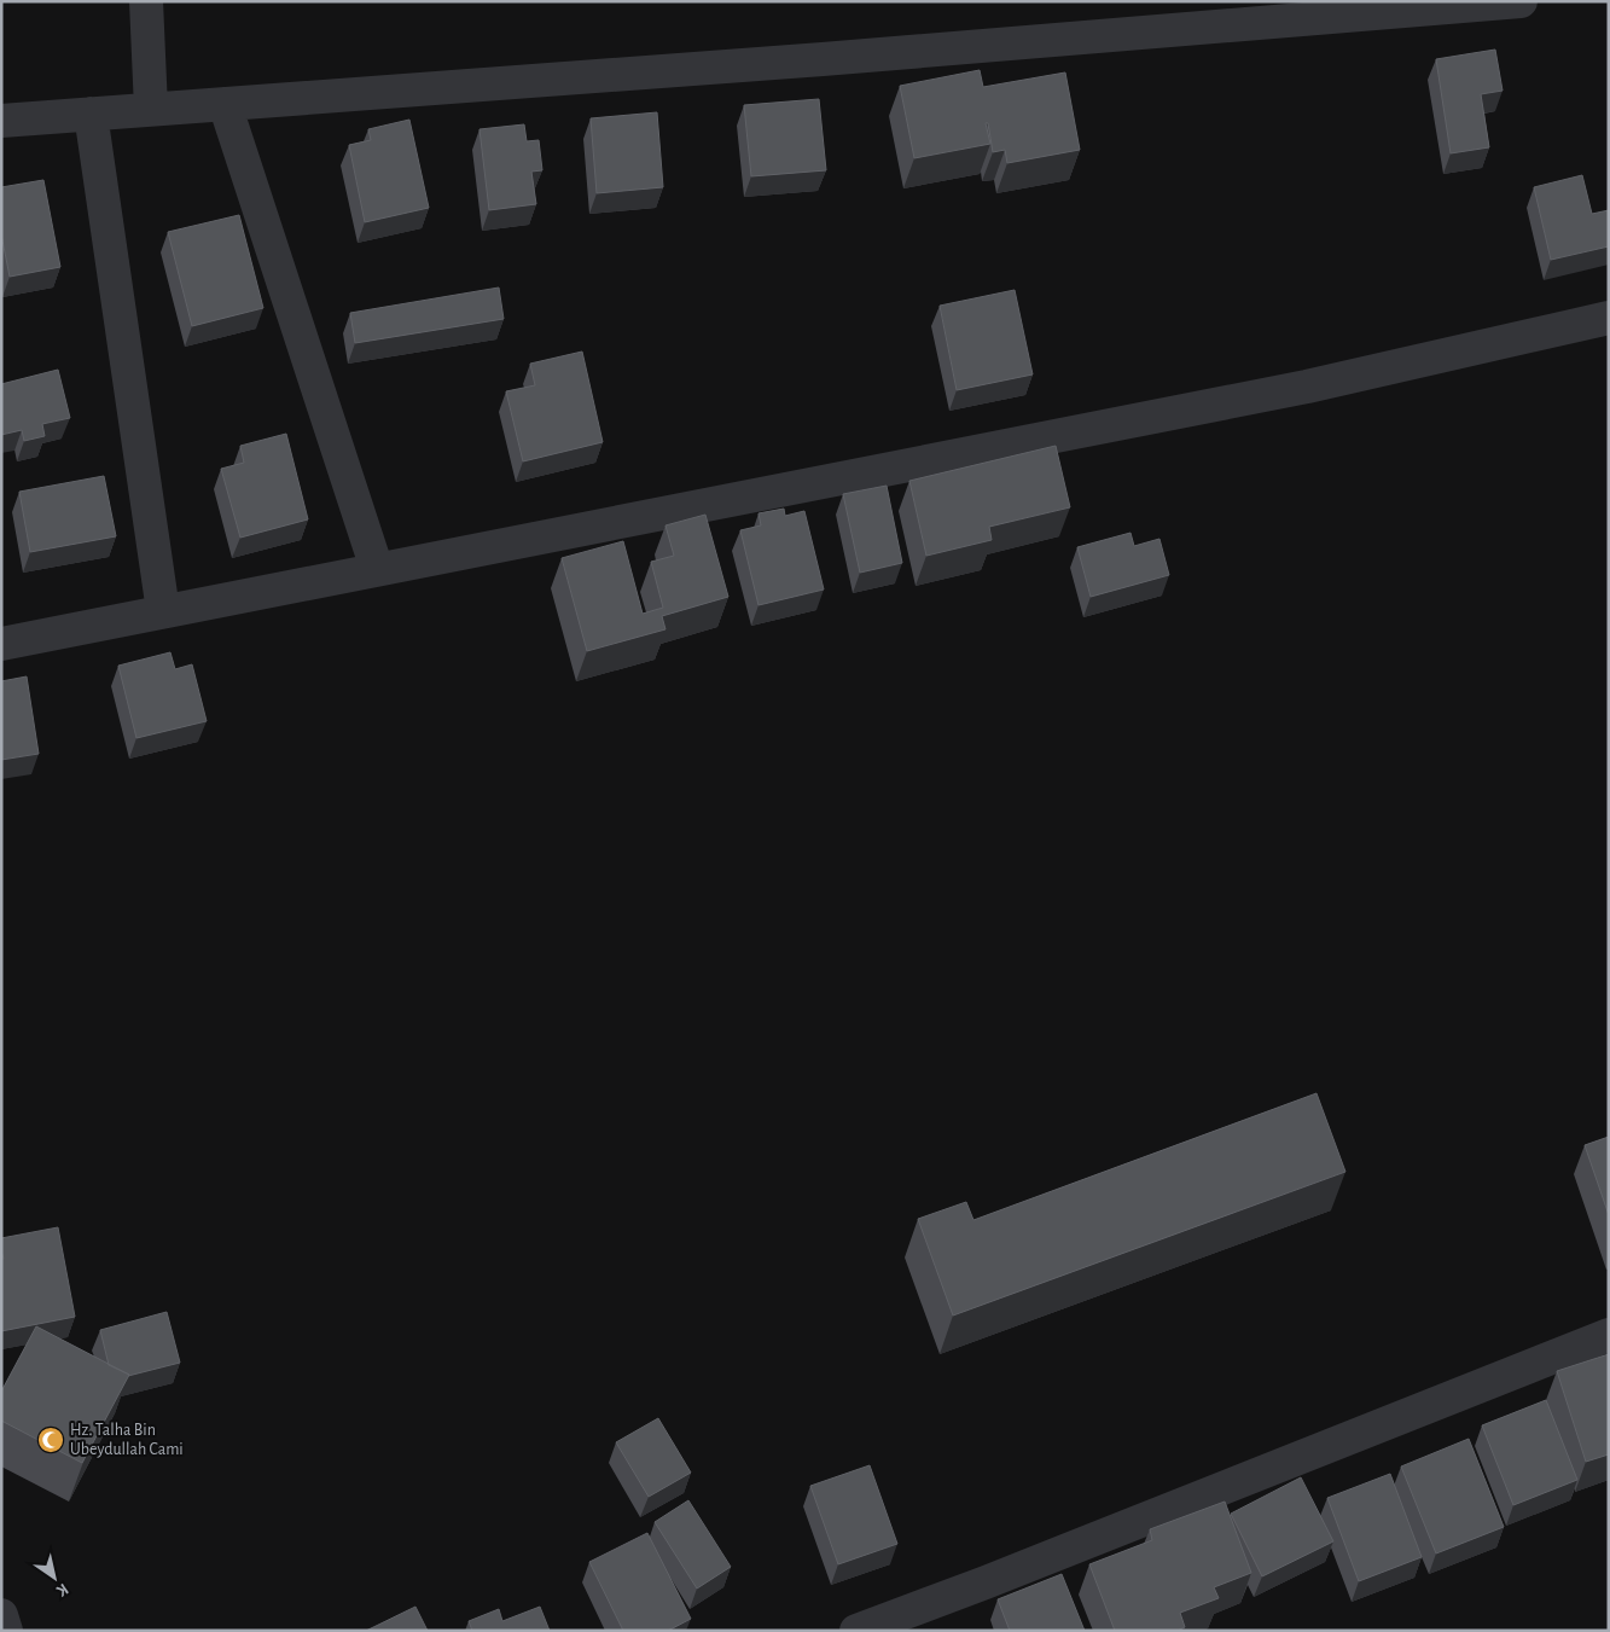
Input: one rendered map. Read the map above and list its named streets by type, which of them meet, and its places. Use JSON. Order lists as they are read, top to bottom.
{
  "places": {
    "mosque": ["Hz. Talha Bin Ubeydullah Cami"]
  },
  "north": "bottom right"
}
